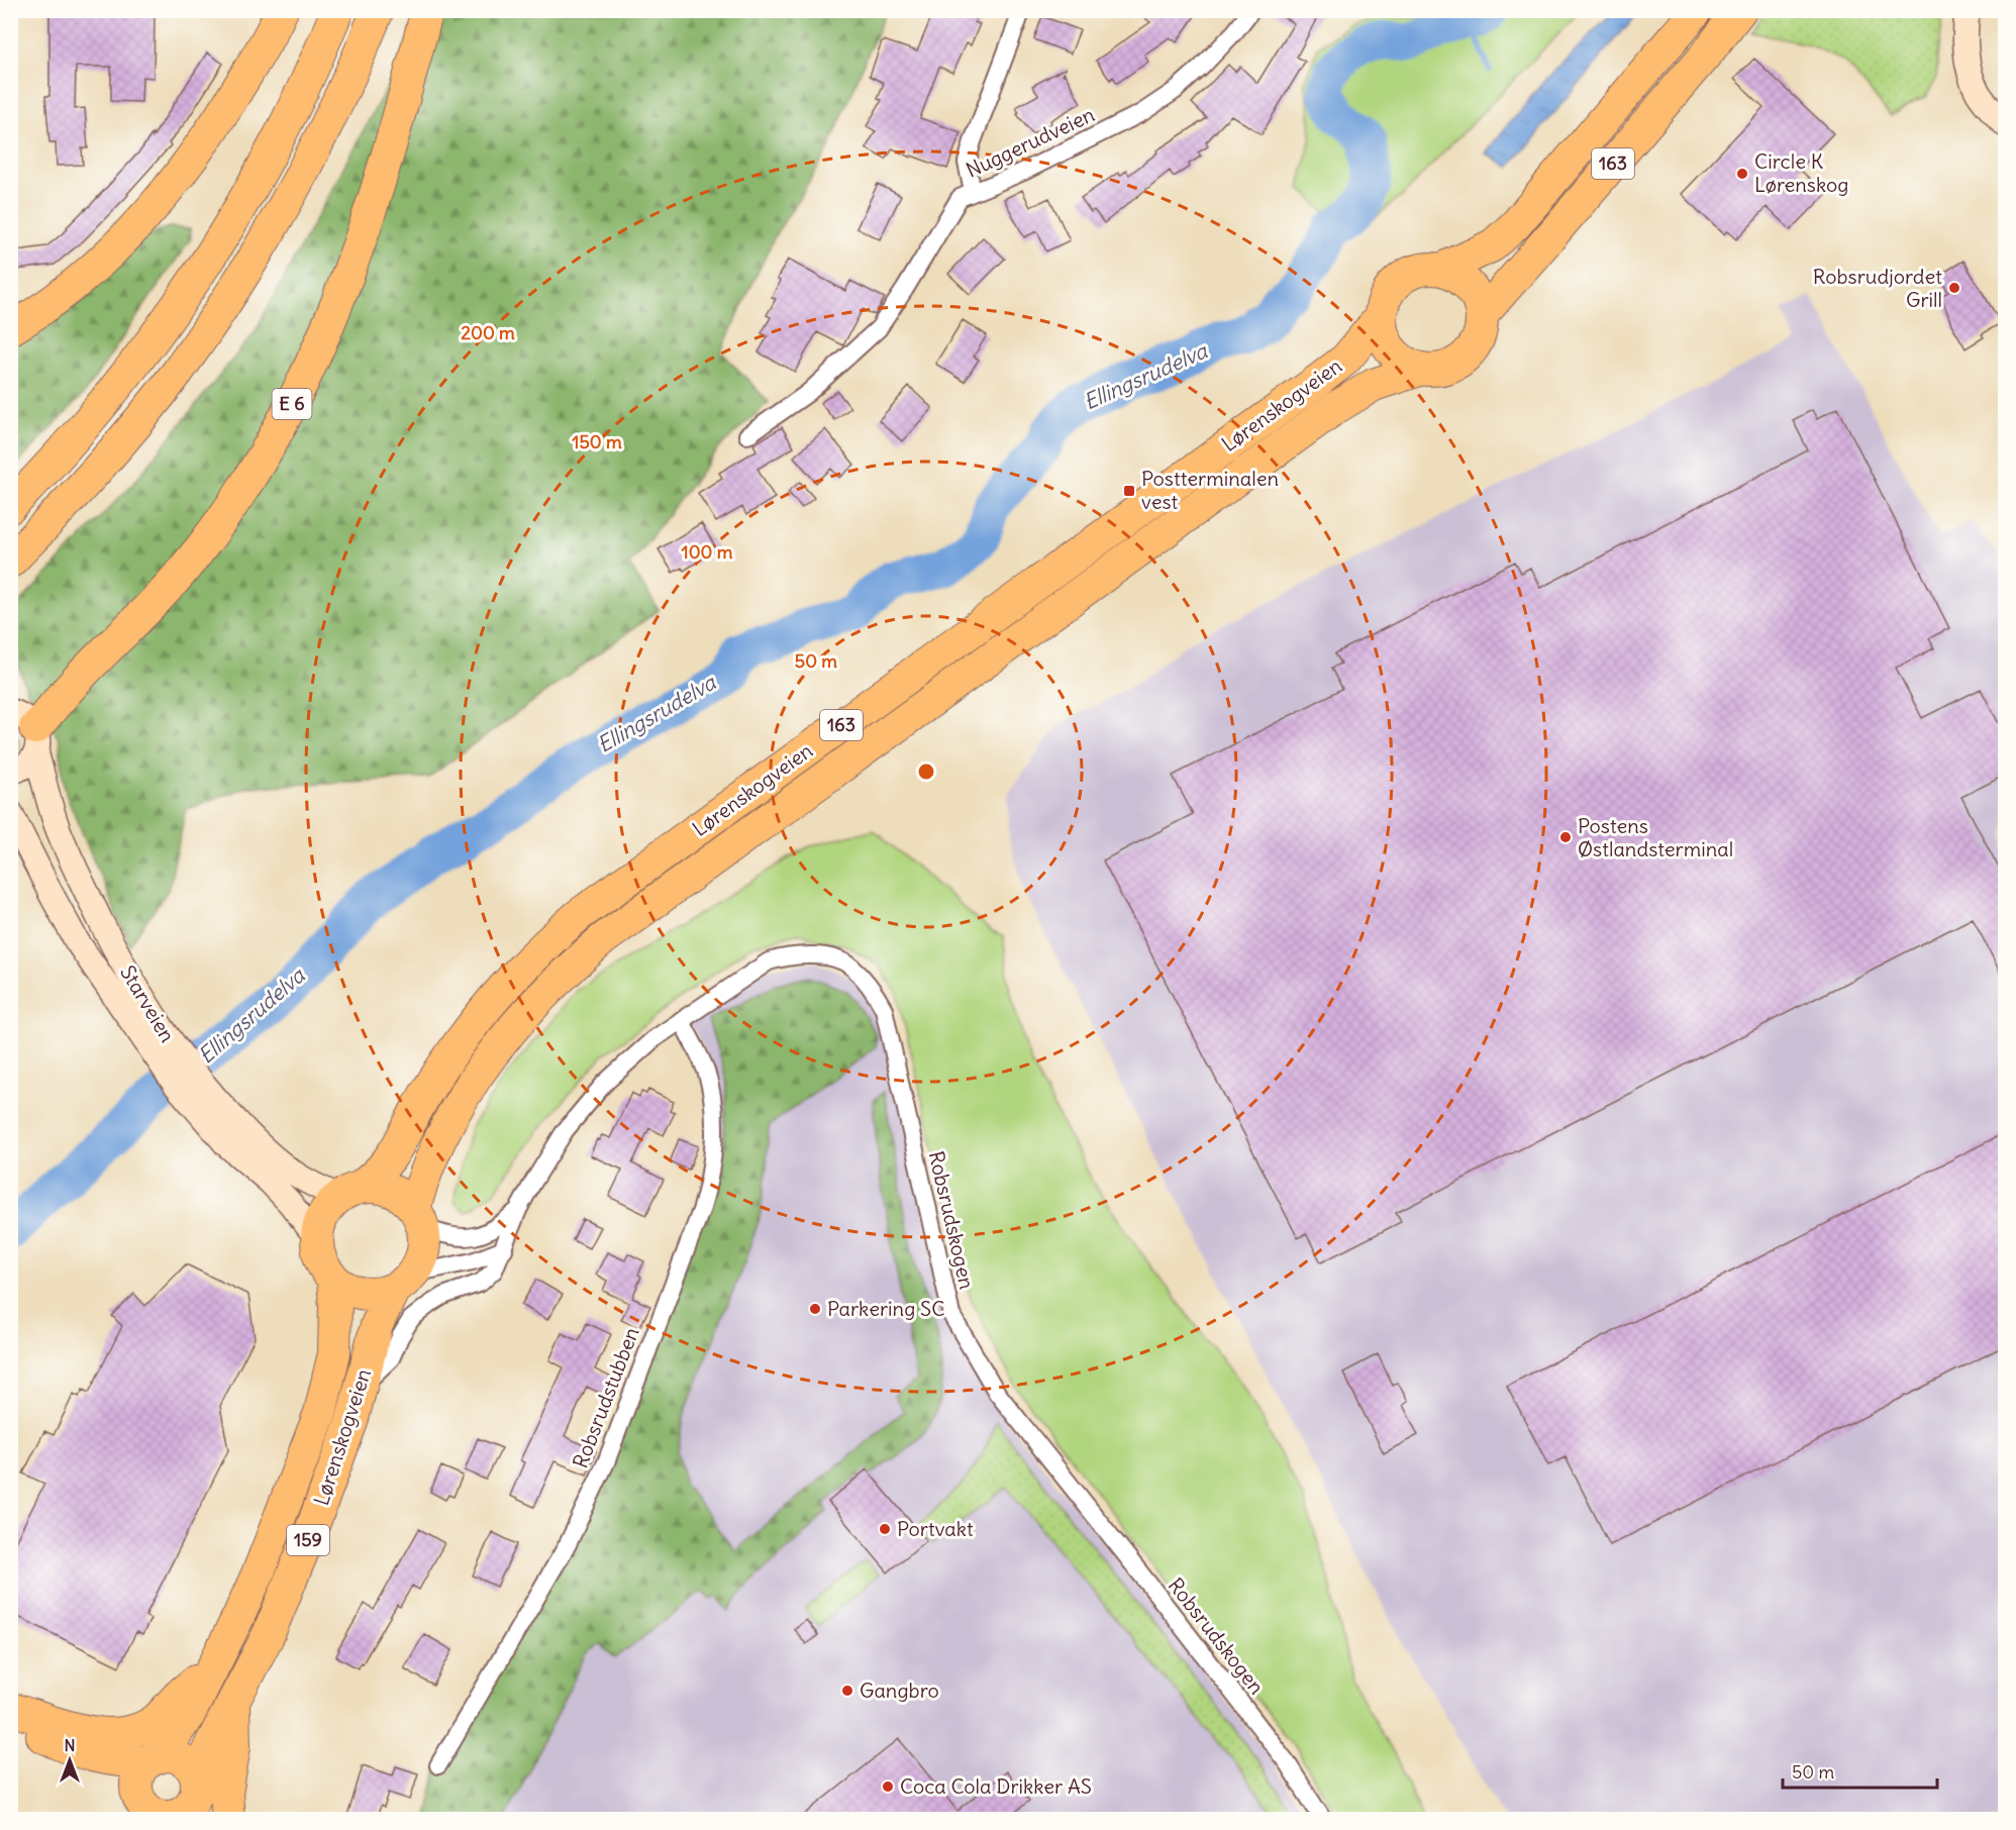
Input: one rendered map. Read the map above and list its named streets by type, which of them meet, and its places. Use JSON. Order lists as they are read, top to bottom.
{
  "streets": {
    "highway": [
      "163",
      "E 6",
      "Lørenskogveien",
      "159"
    ],
    "street": [
      "Nuggerudveien",
      "Starveien",
      "Robsrudskogen",
      "Robsrudstubben"
    ]
  },
  "crossings": [
    ["163", "Lørenskogveien"],
    ["E 6", "Starveien"],
    ["Lørenskogveien", "Starveien"],
    ["Lørenskogveien", "Robsrudskogen"],
    ["Lørenskogveien", "159"],
    ["Starveien", "Robsrudskogen"],
    ["Starveien", "159"],
    ["Robsrudskogen", "Robsrudstubben"],
    ["Robsrudskogen", "159"]
  ],
  "water": ["Ellingsrudelva"],
  "places": {
    "other": [
      "Circle K Lørenskog",
      "Robsrudjordet Grill",
      "Postens Østlandsterminal",
      "Parkering SC",
      "Portvakt",
      "Gangbro",
      "Coca Cola Drikker AS"
    ],
    "transit": ["Postterminalen vest"]
  },
  "scale_bar": "50 m",
  "north": "top",
  "rings": [
    "200 m",
    "150 m",
    "100 m",
    "50 m"
  ]
}
